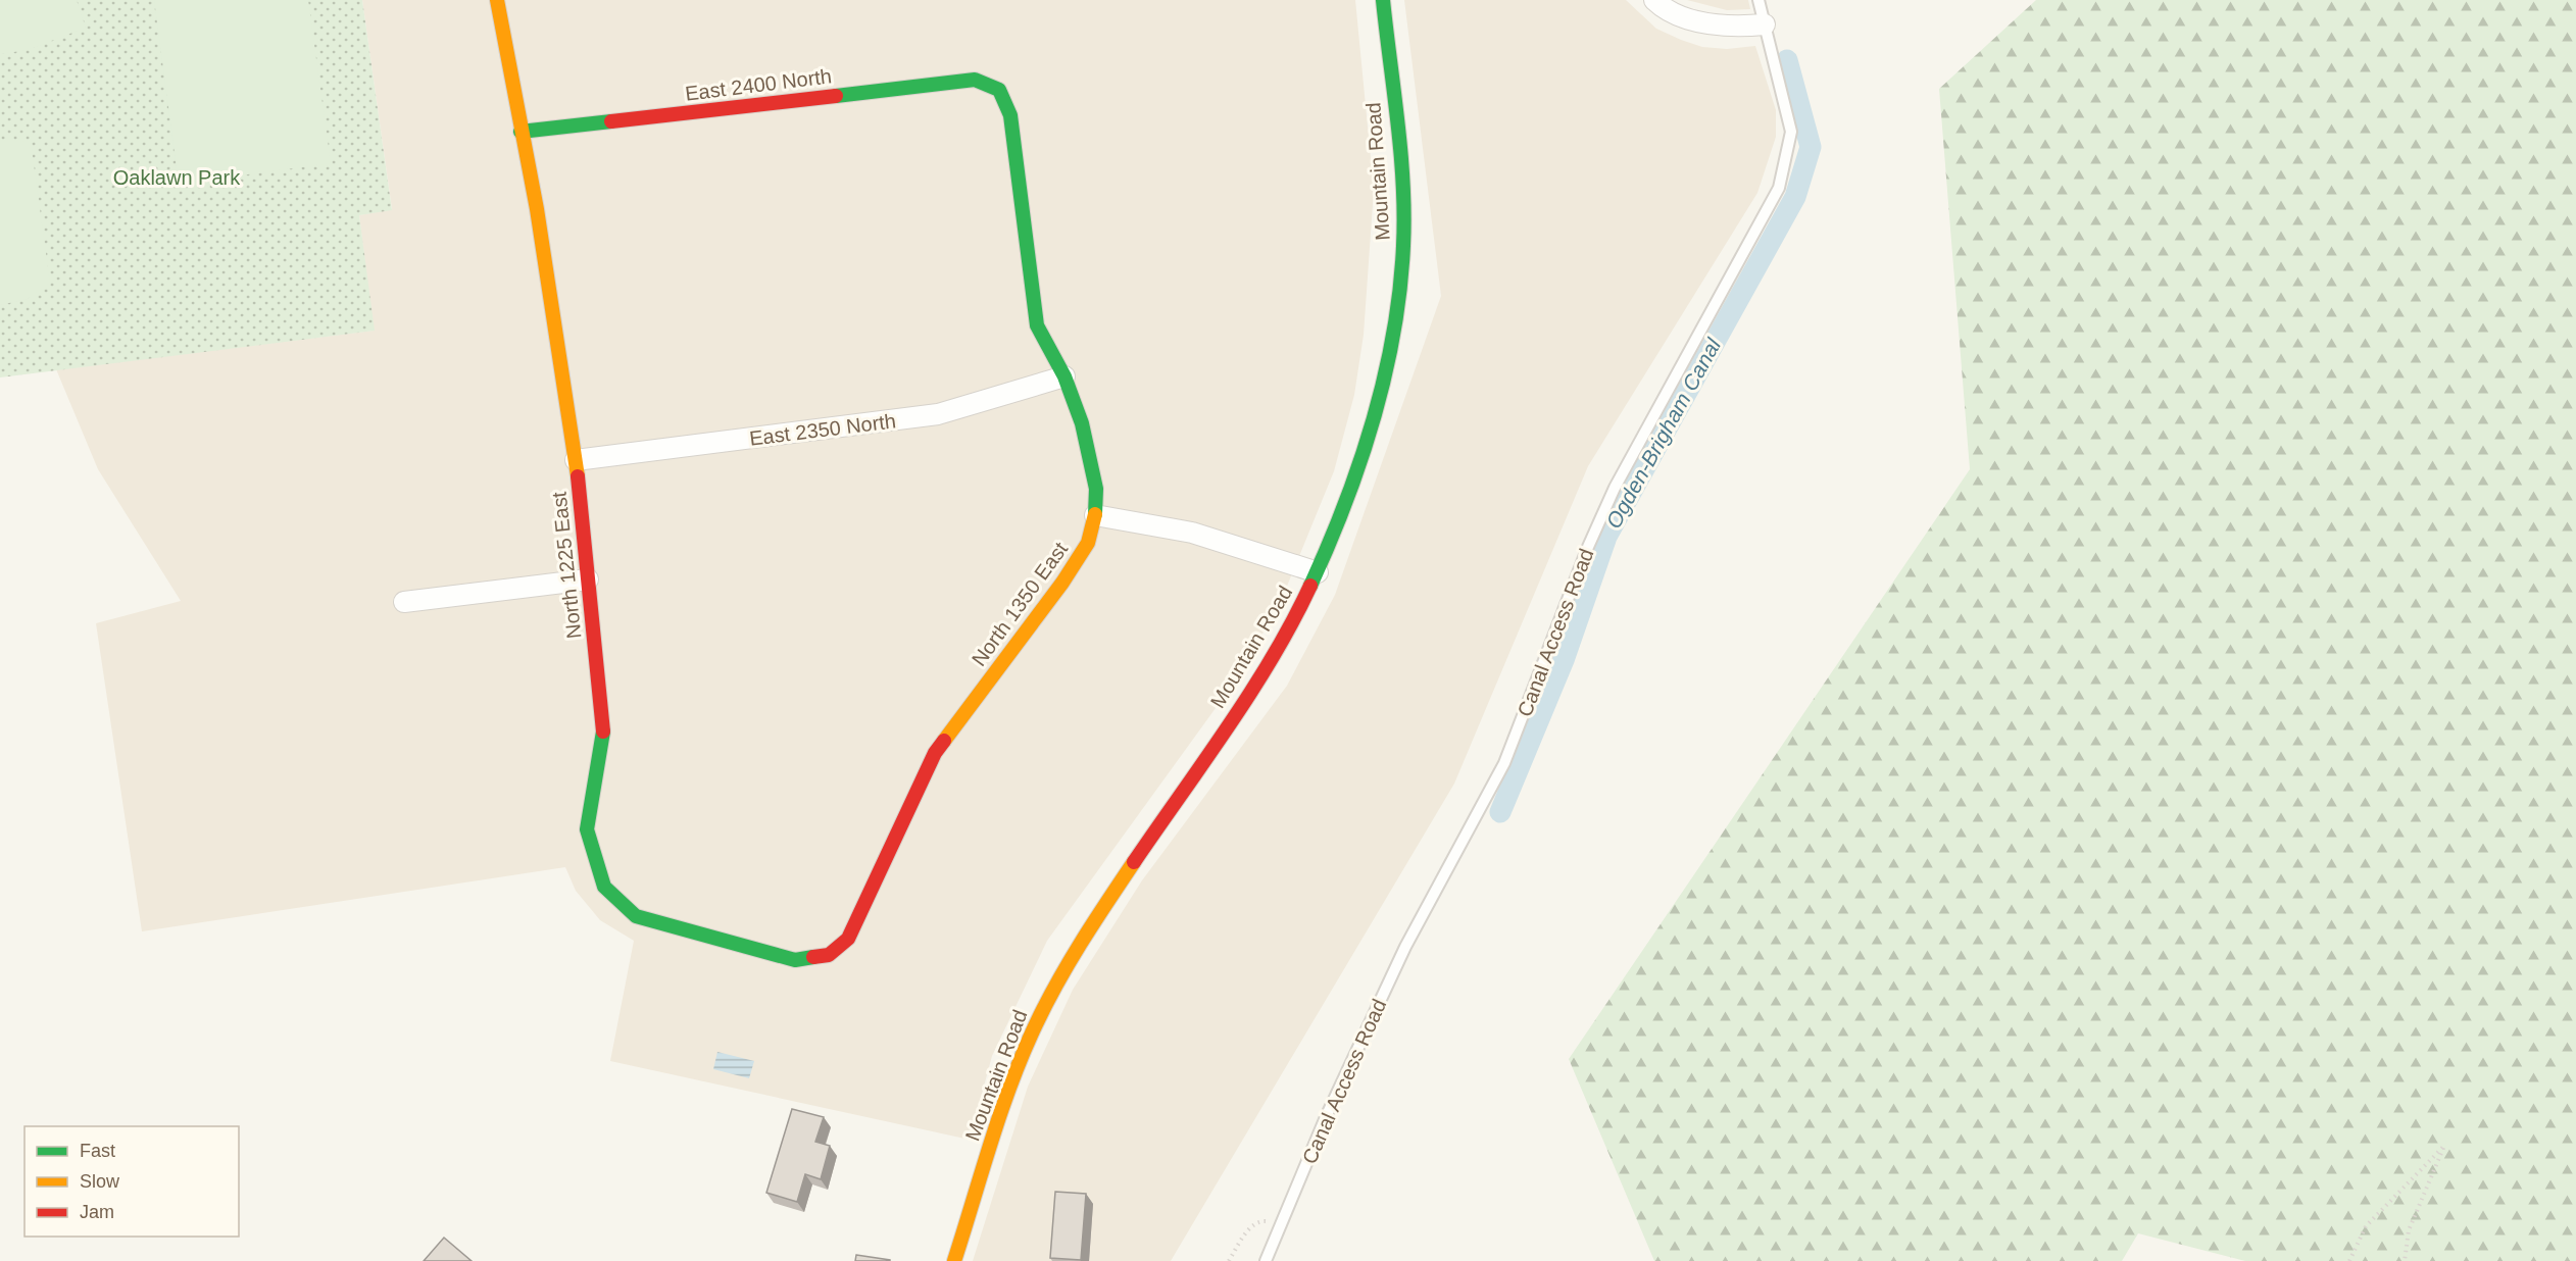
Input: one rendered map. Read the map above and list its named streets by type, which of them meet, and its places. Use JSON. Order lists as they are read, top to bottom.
{
  "streets": {
    "street": [
      "East 2400 North",
      "Mountain Road",
      "East 2350 North",
      "North 1225 East",
      "North 1350 East"
    ],
    "lane": ["Canal Access Road"]
  },
  "crossings": [
    ["East 2400 North", "North 1225 East"],
    ["East 2400 North", "North 1350 East"],
    ["East 2350 North", "North 1225 East"],
    ["East 2350 North", "North 1350 East"],
    ["North 1225 East", "North 1350 East"]
  ],
  "water": ["Ogden-Brigham Canal"],
  "parks": ["Oaklawn Park"],
  "legend": ["Fast", "Slow", "Jam"]
}
